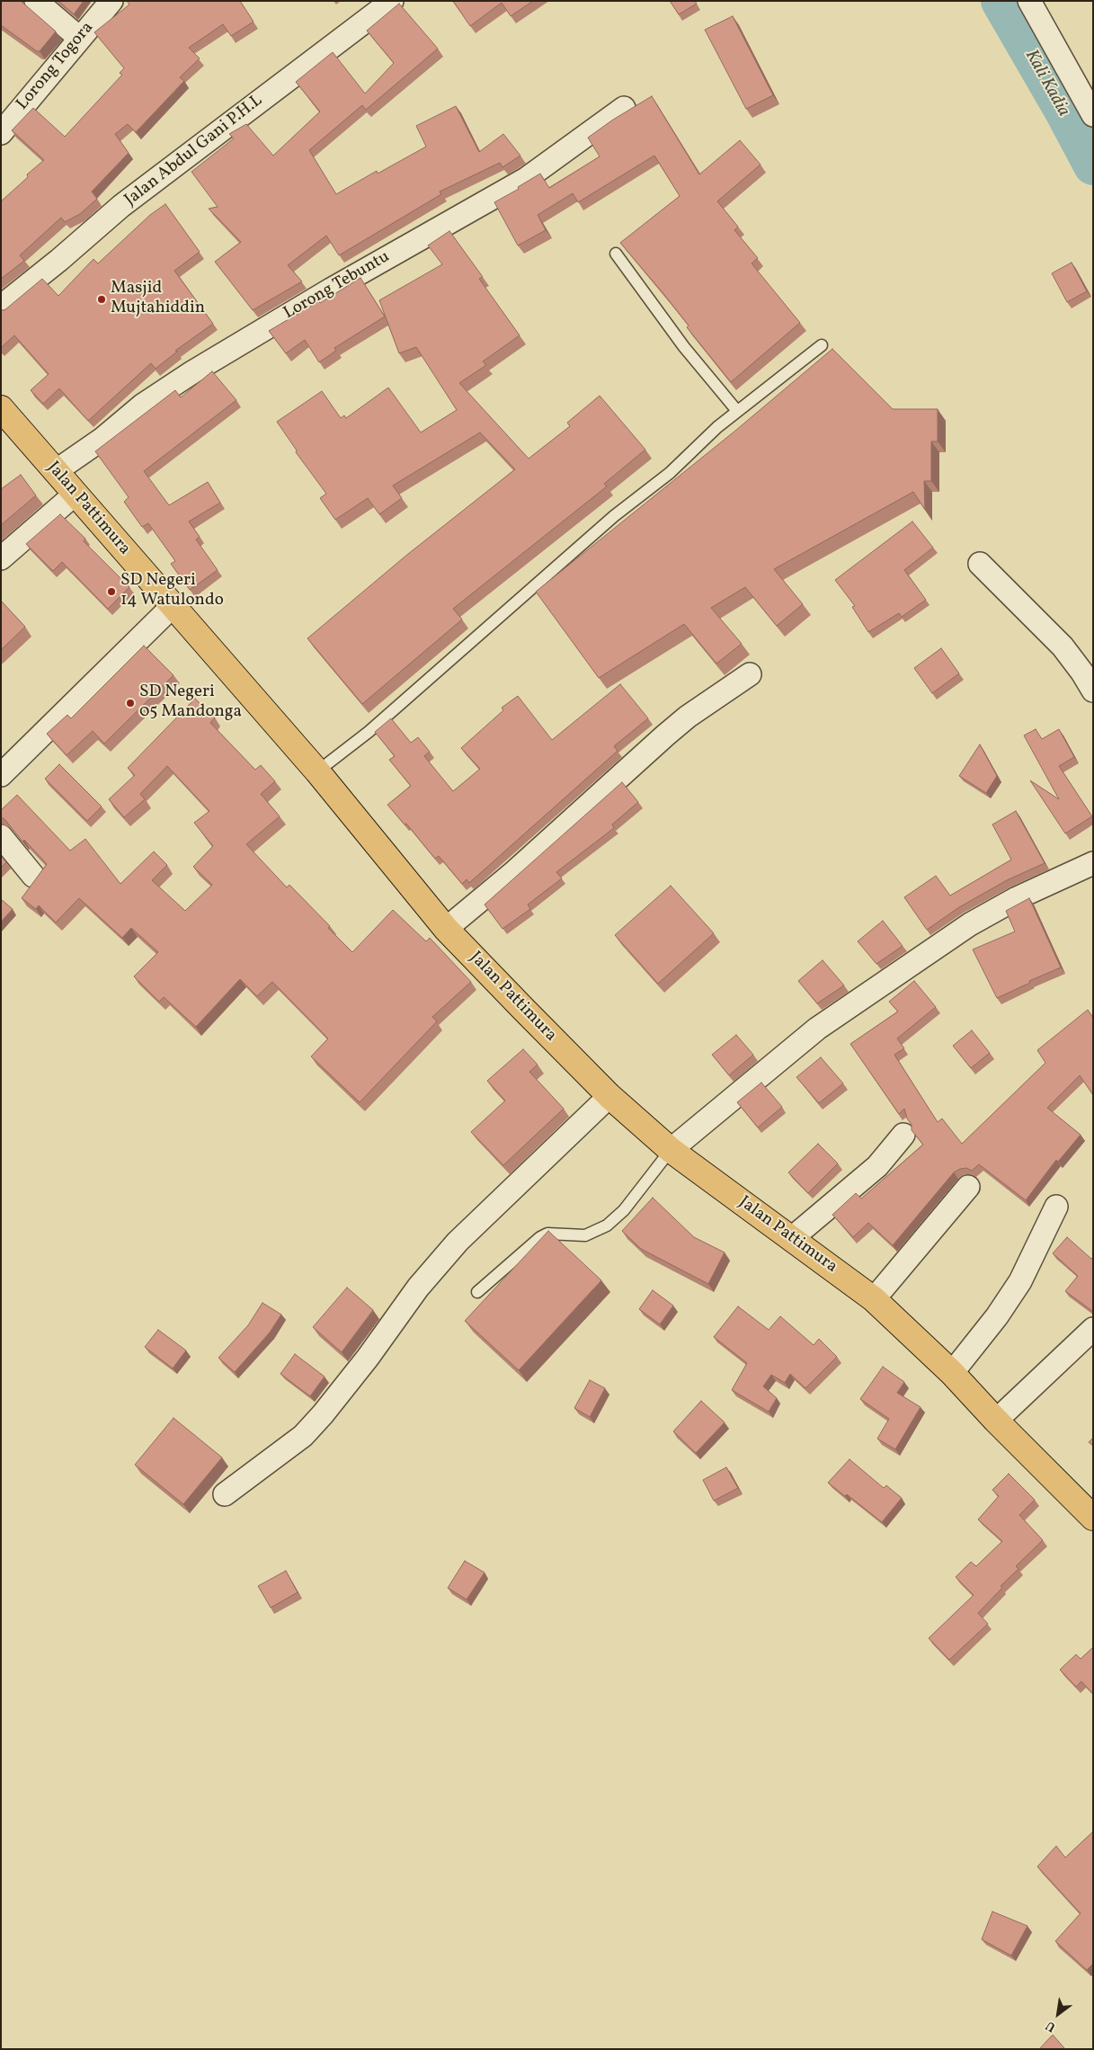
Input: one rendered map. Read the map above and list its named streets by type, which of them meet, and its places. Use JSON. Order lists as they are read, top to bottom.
{
  "streets": {
    "highway": ["Jalan Pattimura"],
    "street": ["Lorong Togora", "Jalan Abdul Gani P.H.L", "Lorong Tebuntu"]
  },
  "crossings": [
    ["Lorong Tebuntu", "Jalan Pattimura"]
  ],
  "water": ["Kali Kadia"],
  "places": ["Masjid Mujtahiddin", "SD Negeri 14 Watulondo", "SD Negeri 05 Mandonga"],
  "north": "bottom left"
}
